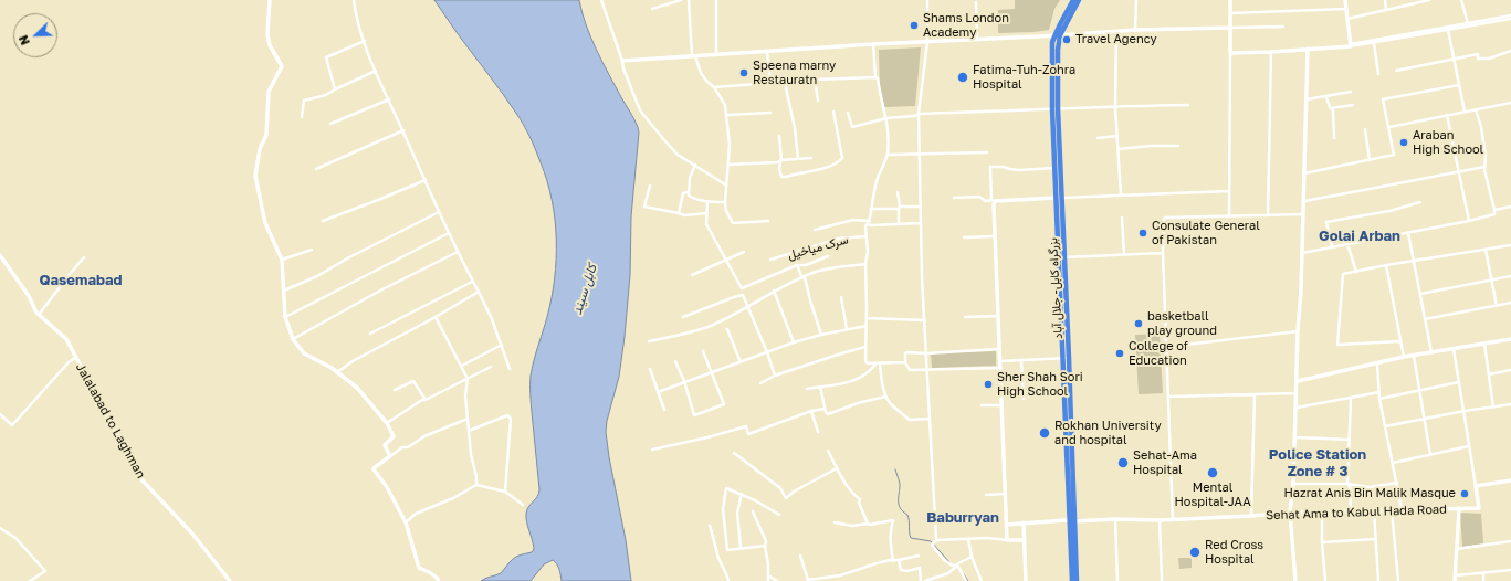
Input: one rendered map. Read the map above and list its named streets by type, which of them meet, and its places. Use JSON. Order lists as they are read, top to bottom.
{
  "streets": {
    "highway": ["بزرگراه کابل- جلال آباد"],
    "street": ["سرک میاخیل", "Jalalabad to Laghman", "Sehat Ama to Kabul Hada Road"]
  },
  "crossings": [
    ["بزرگراه کابل- جلال آباد", "Sehat Ama to Kabul Hada Road"]
  ],
  "districts": [
    "Golai Arban",
    "Qasemabad",
    "Police Station Zone # 3",
    "Baburryan"
  ],
  "water": ["کابل سيند"],
  "places": [
    "Shams London Academy",
    "Travel Agency",
    "Speena marny Restauratn",
    "Fatima-Tuh-Zohra Hospital",
    "Araban High School",
    "Consulate General of Pakistan",
    "basketball play ground",
    "College of Education",
    "Sher Shah Sori High School",
    "Rokhan University and hospital",
    "Sehat-Ama Hospital",
    "Mental Hospital-JAA",
    "Hazrat Anis Bin Malik Masque",
    "Red Cross Hospital"
  ],
  "north": "bottom left"
}
